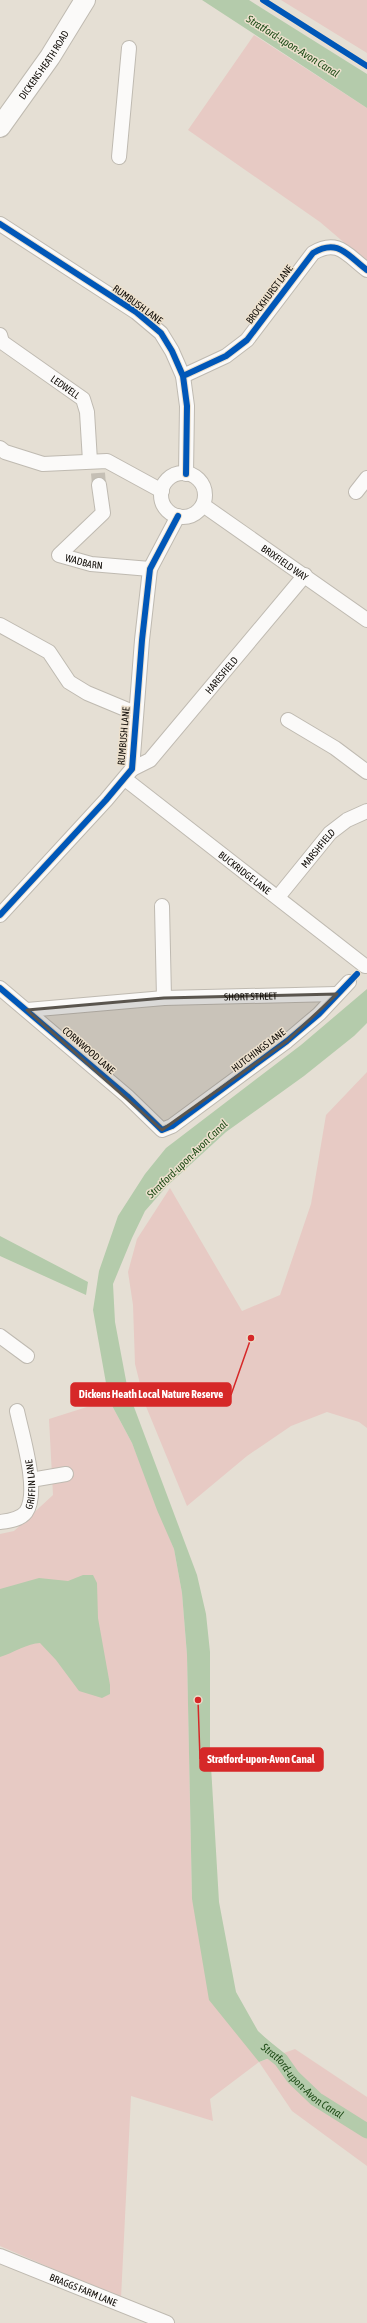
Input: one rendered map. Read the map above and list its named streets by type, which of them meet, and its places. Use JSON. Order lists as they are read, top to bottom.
{
  "streets": {
    "street": [
      "DICKENS HEATH ROAD",
      "BROCKHURST LANE",
      "RUMBUSH LANE",
      "LEDWELL",
      "WADBARN",
      "BRIXFIELD WAY",
      "HARESFIELD",
      "MARSHFIELD",
      "BUCKRIDGE LANE",
      "SHORT STREET",
      "CORNWOOD LANE",
      "HUTCHINGS LANE",
      "GRIFFIN LANE",
      "BRAGGS FARM LANE"
    ]
  },
  "crossings": [
    ["BROCKHURST LANE", "RUMBUSH LANE"],
    ["RUMBUSH LANE", "WADBARN"],
    ["RUMBUSH LANE", "BRIXFIELD WAY"],
    ["RUMBUSH LANE", "HARESFIELD"],
    ["RUMBUSH LANE", "BUCKRIDGE LANE"],
    ["LEDWELL", "WADBARN"],
    ["BRIXFIELD WAY", "HARESFIELD"],
    ["HARESFIELD", "BUCKRIDGE LANE"],
    ["MARSHFIELD", "BUCKRIDGE LANE"],
    ["BUCKRIDGE LANE", "HUTCHINGS LANE"],
    ["SHORT STREET", "CORNWOOD LANE"],
    ["SHORT STREET", "HUTCHINGS LANE"],
    ["CORNWOOD LANE", "HUTCHINGS LANE"]
  ],
  "water": ["Stratford-upon-Avon Canal"],
  "places": ["Dickens Heath Local Nature Reserve", "Stratford-upon-Avon Canal"]
}
